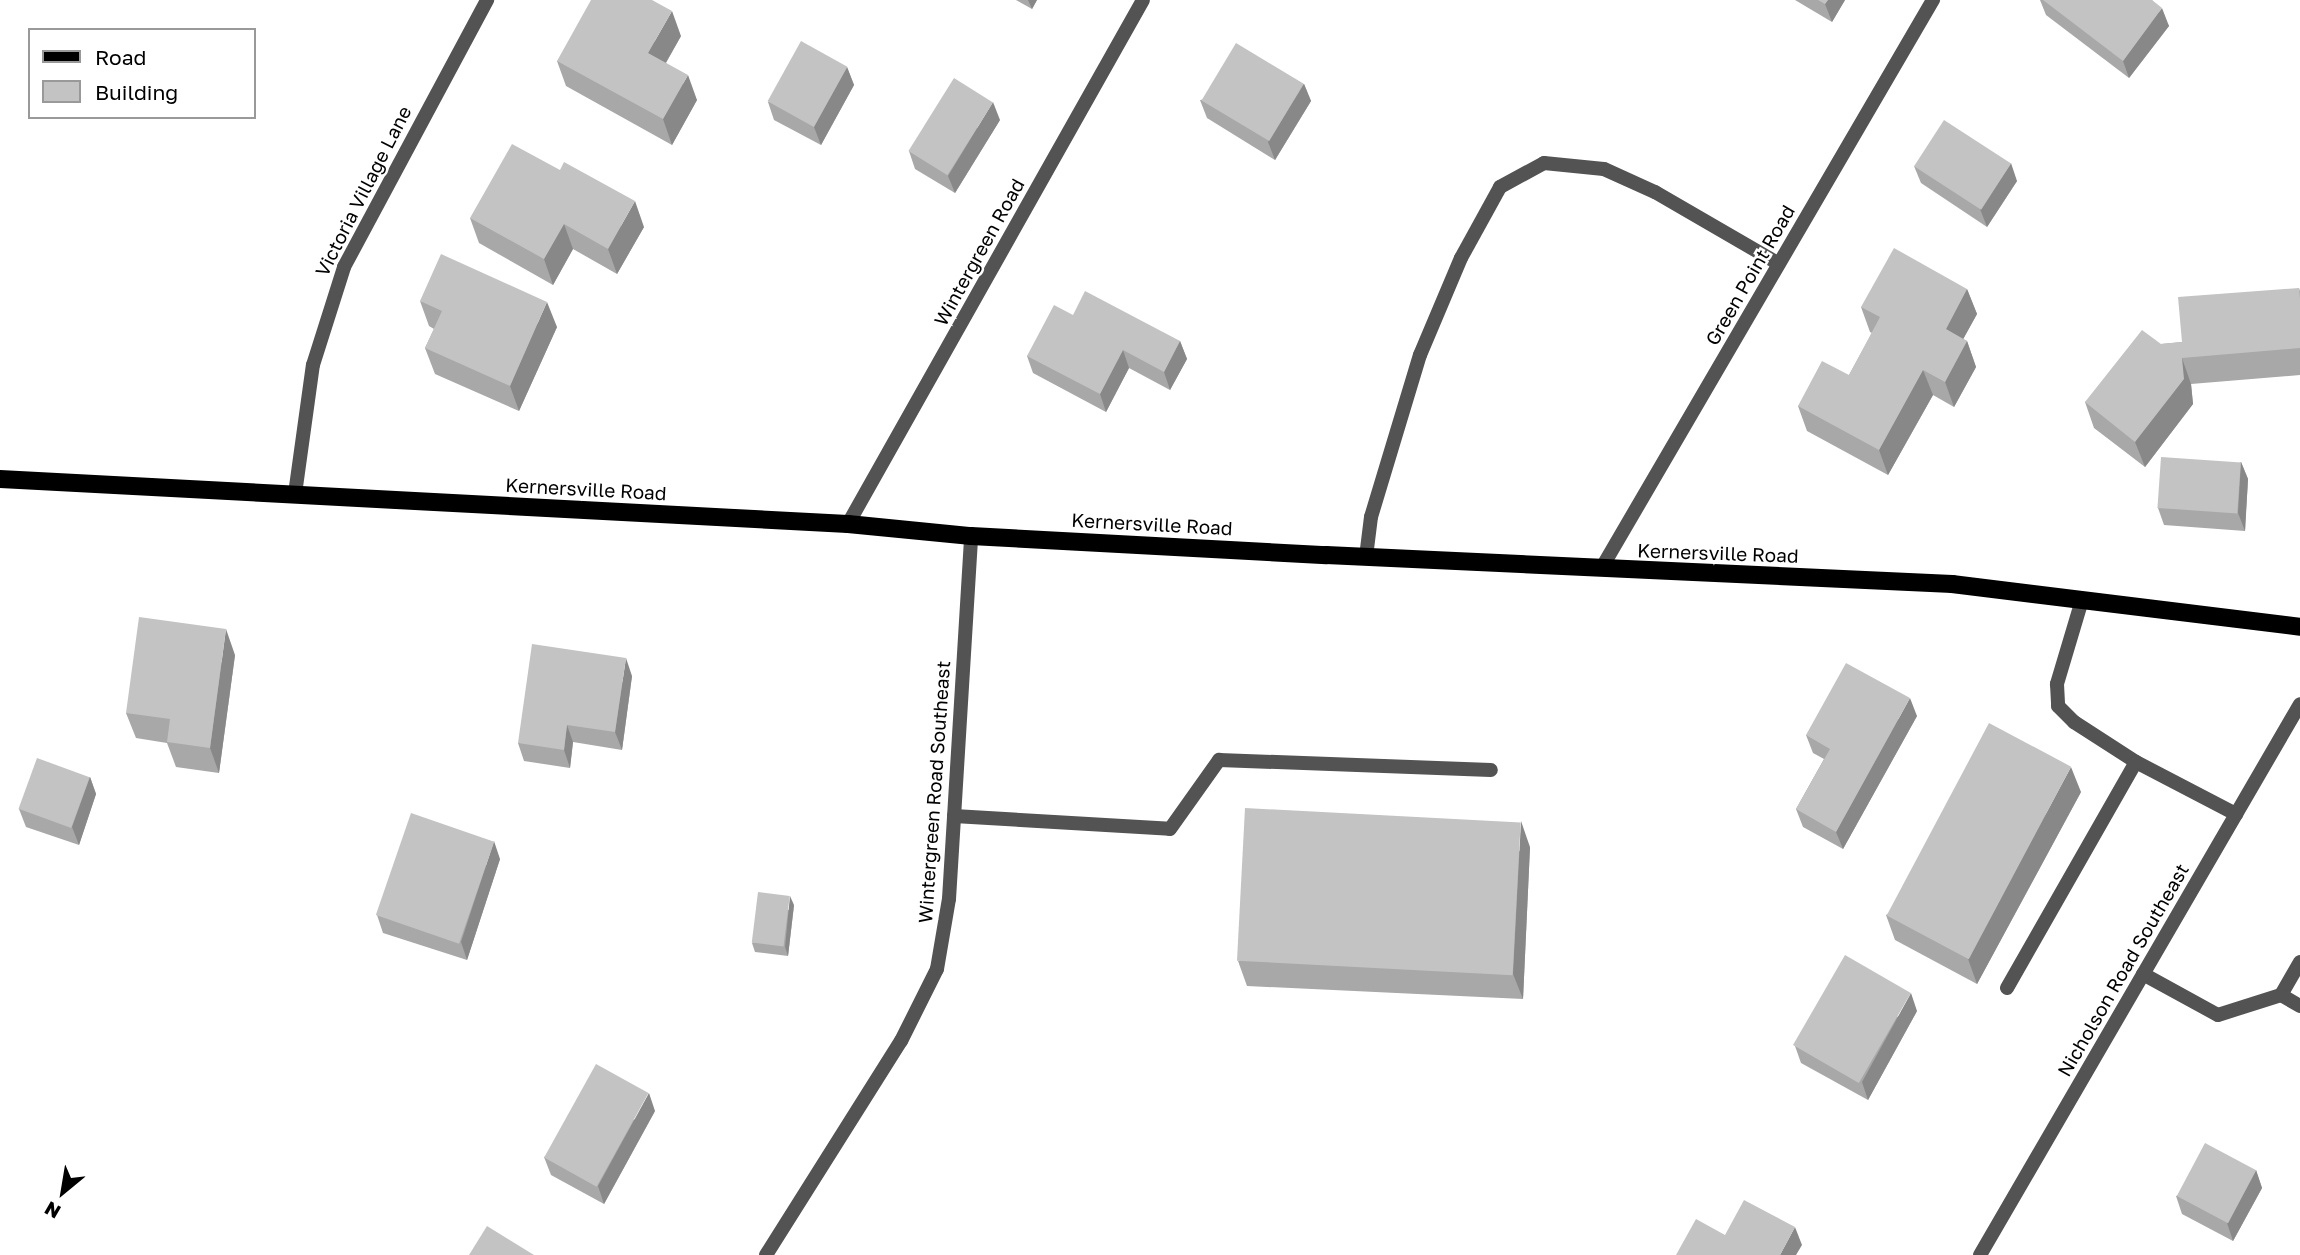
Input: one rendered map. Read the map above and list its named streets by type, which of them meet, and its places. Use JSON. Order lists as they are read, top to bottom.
{
  "streets": {
    "main road": ["Kernersville Road"],
    "street": [
      "Victoria Village Lane",
      "Wintergreen Road",
      "Green Point Road",
      "Wintergreen Road Southeast",
      "Nicholson Road Southeast"
    ]
  },
  "crossings": [
    ["Victoria Village Lane", "Kernersville Road"],
    ["Wintergreen Road", "Kernersville Road"],
    ["Green Point Road", "Kernersville Road"],
    ["Kernersville Road", "Wintergreen Road Southeast"]
  ],
  "legend": ["Road", "Building"],
  "north": "bottom left"
}
